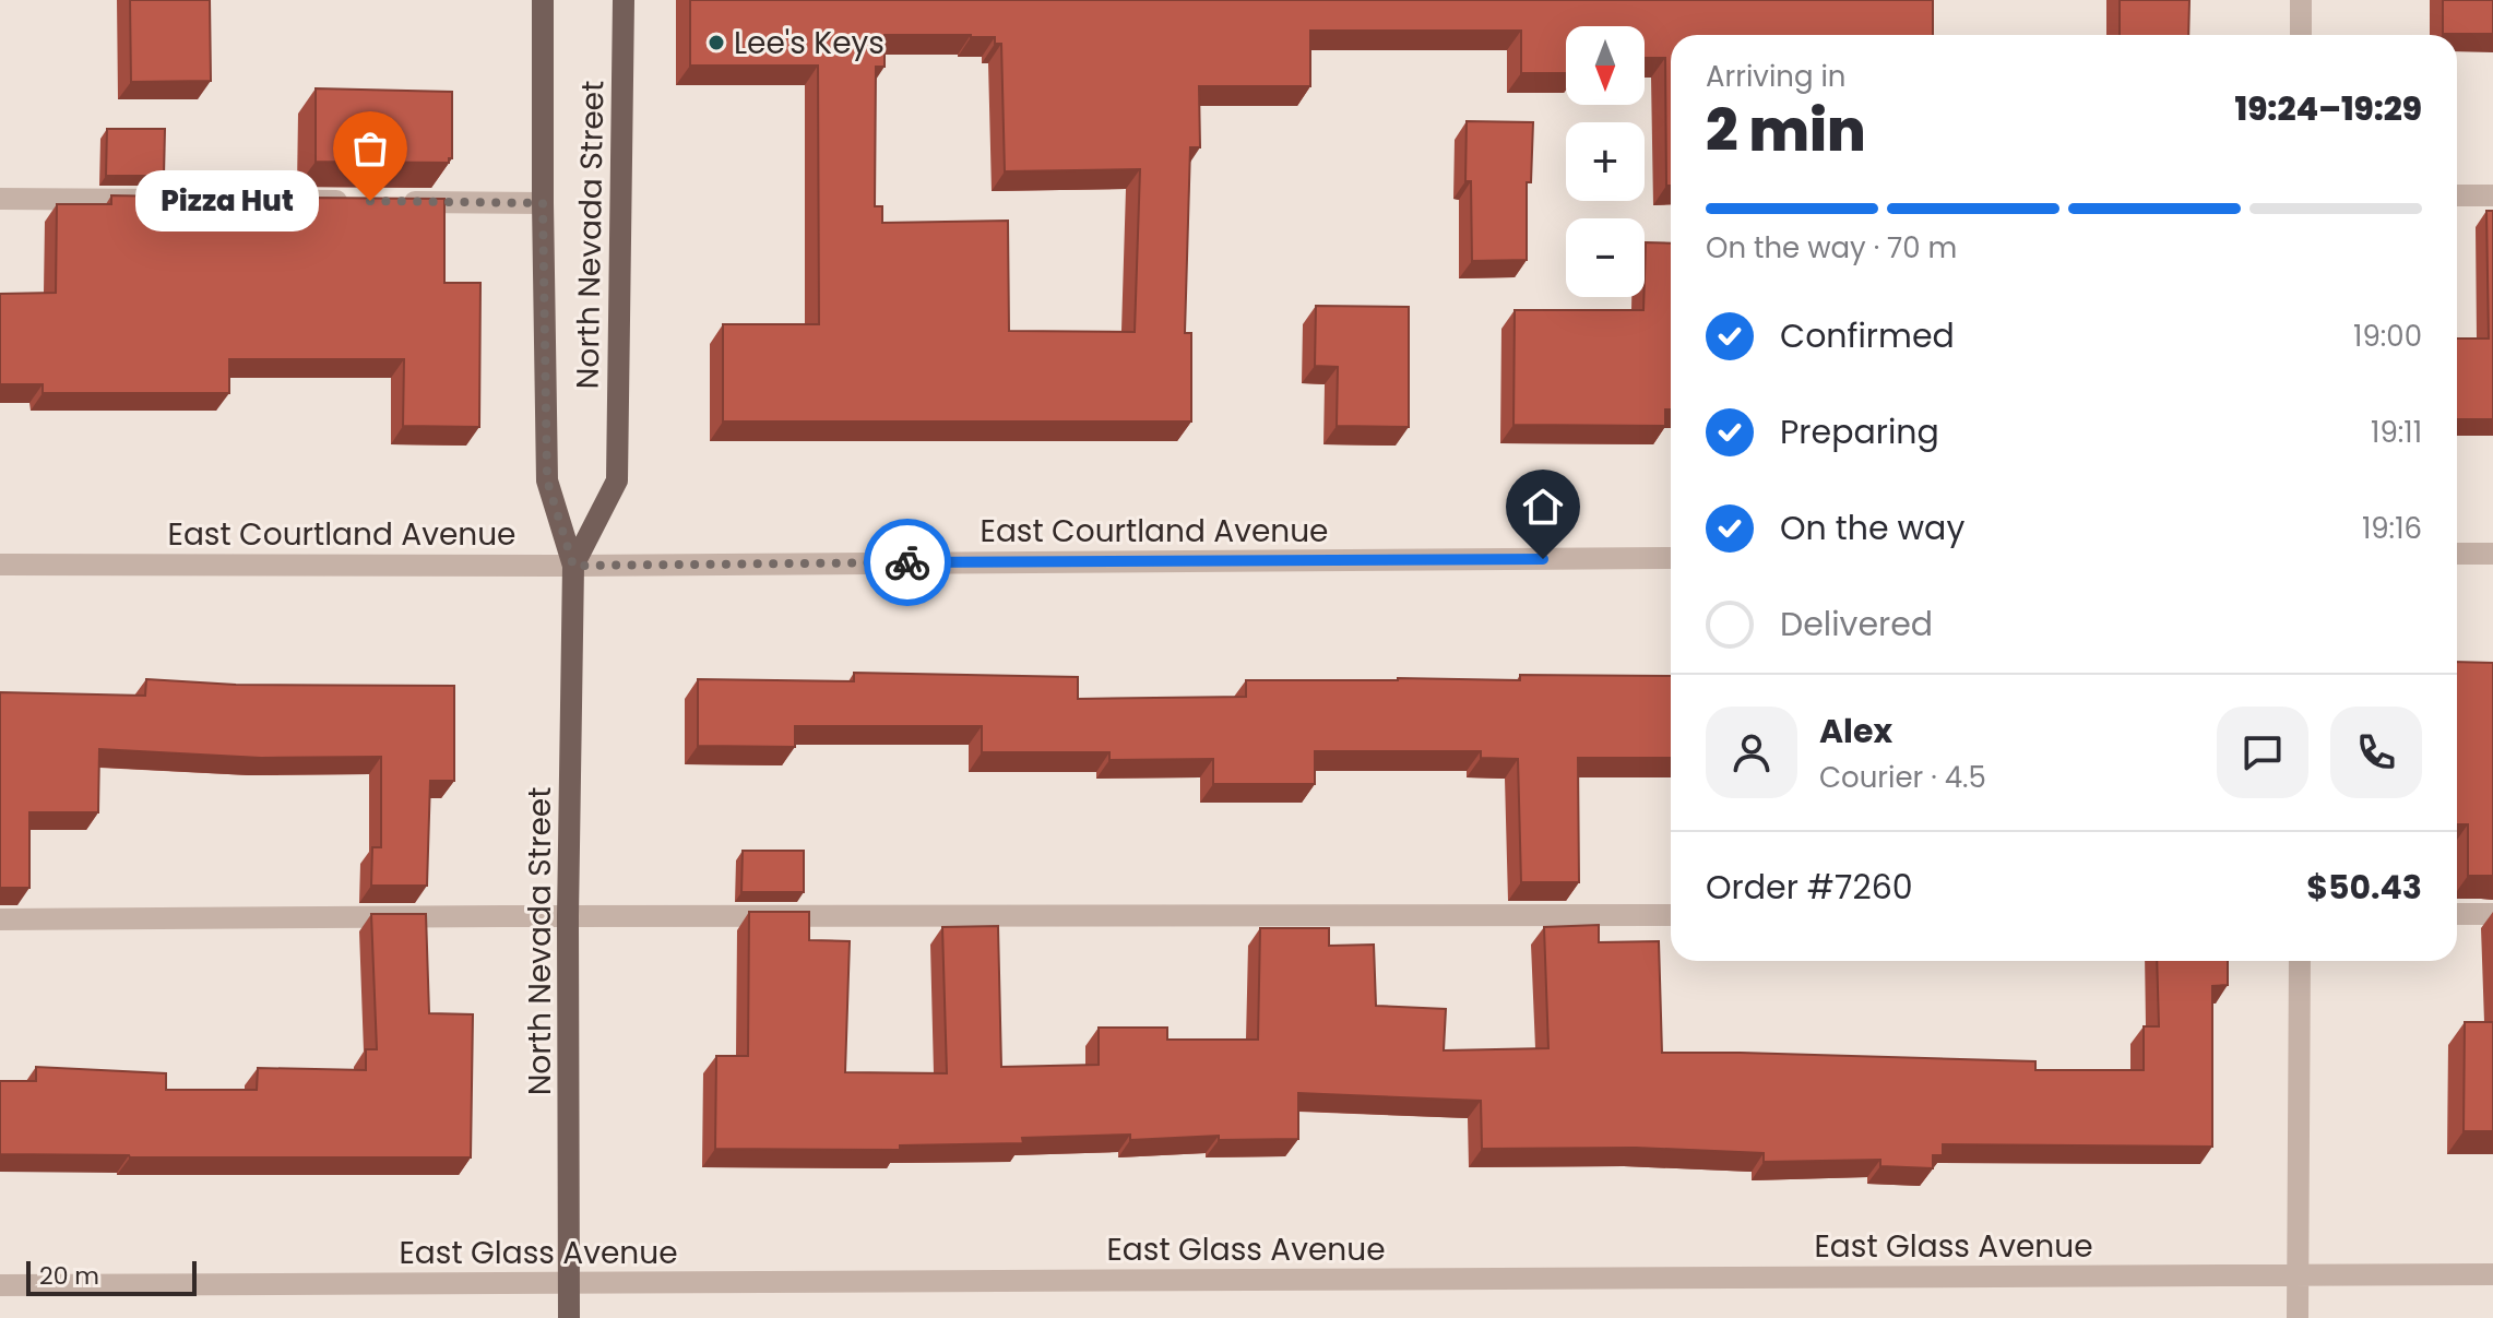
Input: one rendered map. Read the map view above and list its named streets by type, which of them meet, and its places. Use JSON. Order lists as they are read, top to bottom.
{
  "streets": {
    "main road": ["North Nevada Street"],
    "street": ["East Courtland Avenue", "East Glass Avenue"]
  },
  "crossings": [
    ["North Nevada Street", "East Courtland Avenue"],
    ["North Nevada Street", "East Glass Avenue"]
  ],
  "places": ["Lee's Keys", "Pizza Hut"],
  "scale_bar": "20 m",
  "north": "bottom",
  "page": {
    "map_buttons": ["+", "−"],
    "heading": ["2 min", "Arriving in", "19:24–19:29"],
    "panel": [
      "Alex",
      "Courier · 4.5",
      "Order #7260",
      "$50.43"
    ],
    "bubble": "Pizza Hut",
    "bar": "On the way · 70 m",
    "list": [
      ["Confirmed", "19:00"],
      ["Preparing", "19:11"],
      ["On the way", "19:16"],
      "Delivered"
    ],
    "scale": "20 m"
  }
}
